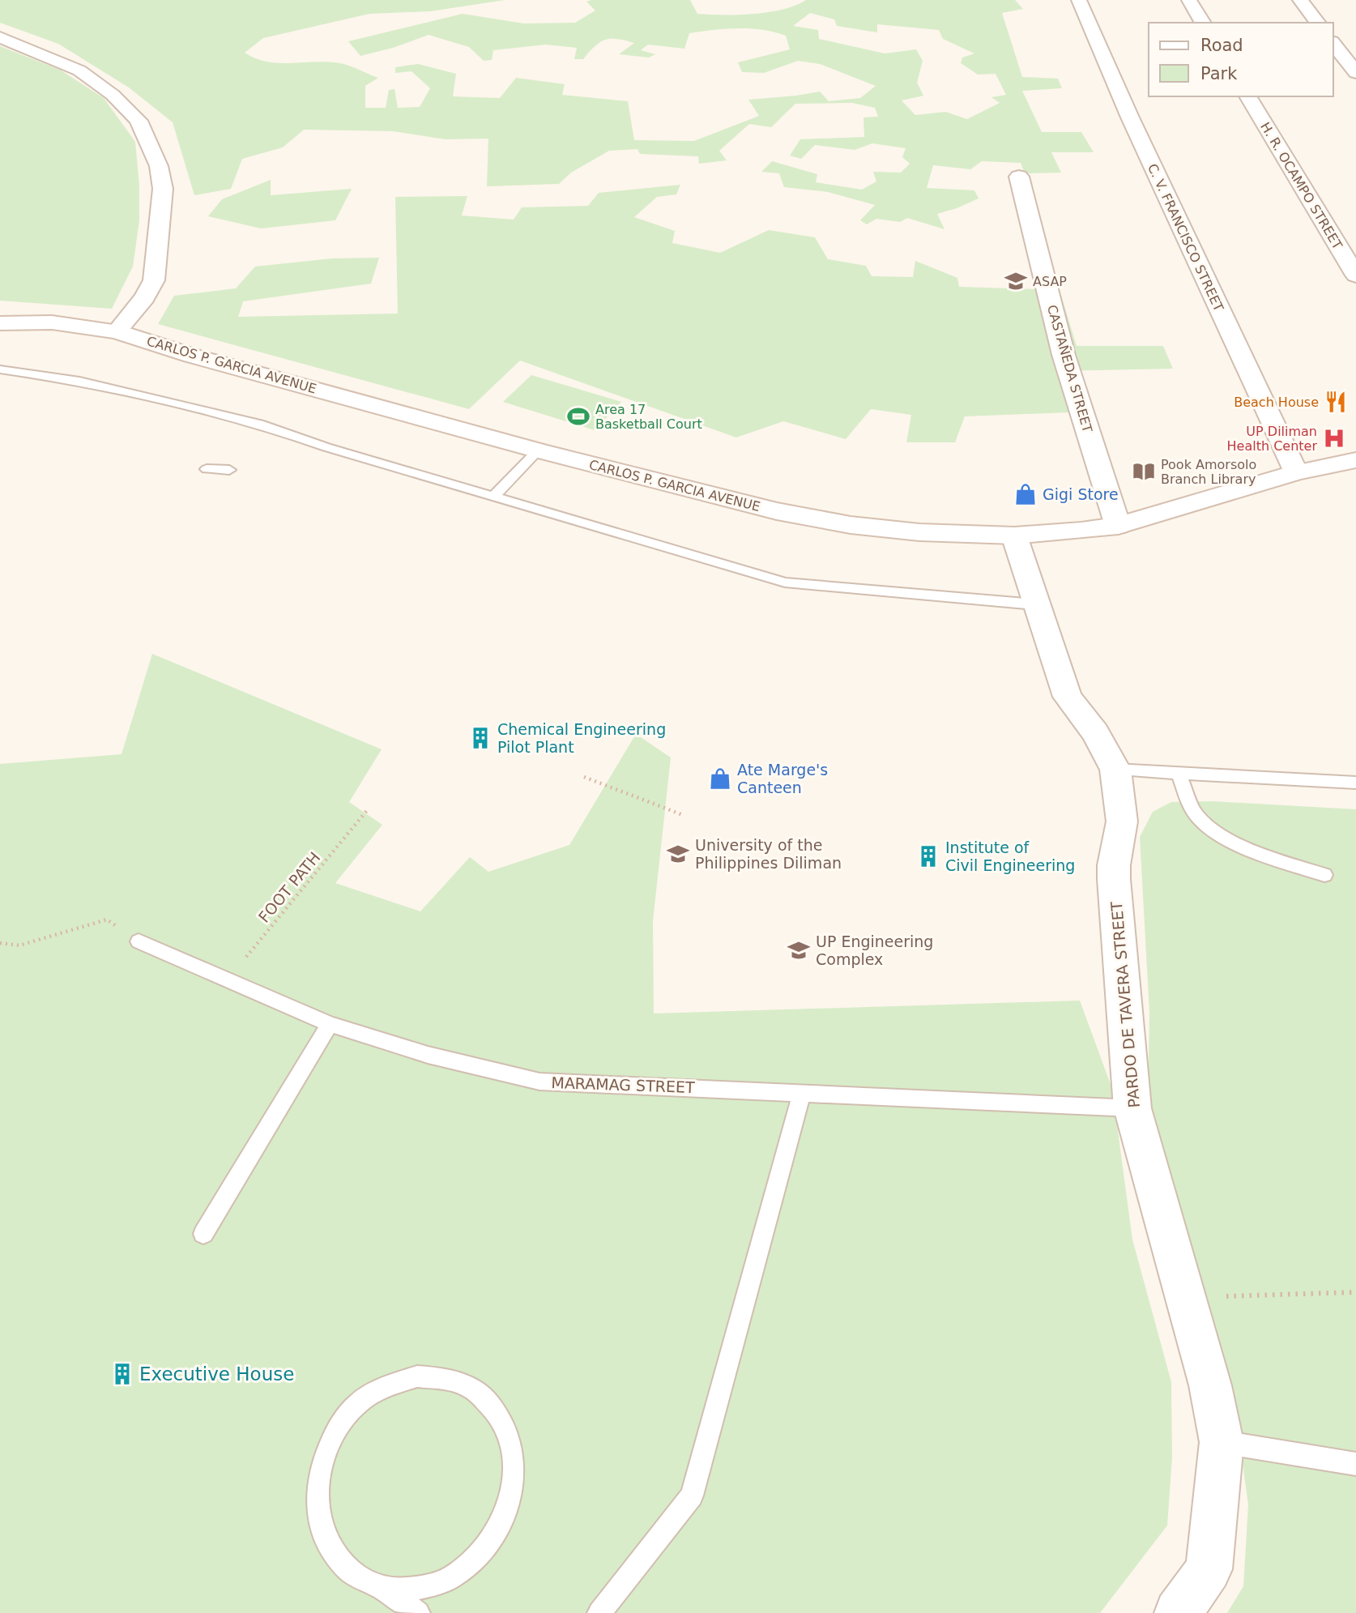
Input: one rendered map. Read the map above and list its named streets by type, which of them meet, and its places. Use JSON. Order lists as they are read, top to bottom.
{
  "streets": {
    "street": [
      "H. R. OCAMPO STREET",
      "C. V. FRANCISCO STREET",
      "CARLOS P. GARCIA AVENUE",
      "CASTAÑEDA STREET",
      "PARDO DE TAVERA STREET"
    ],
    "lane": ["MARAMAG STREET"],
    "path": ["FOOT PATH"]
  },
  "crossings": [
    ["C. V. FRANCISCO STREET", "CARLOS P. GARCIA AVENUE"],
    ["CARLOS P. GARCIA AVENUE", "CASTAÑEDA STREET"],
    ["CARLOS P. GARCIA AVENUE", "PARDO DE TAVERA STREET"],
    ["FOOT PATH", "MARAMAG STREET"],
    ["PARDO DE TAVERA STREET", "MARAMAG STREET"]
  ],
  "places": {
    "school or university": ["ASAP", "University of the Philippines Diliman", "UP Engineering Complex"],
    "restaurant": ["Beach House"],
    "sports": ["Area 17 Basketball Court"],
    "hospital": ["UP Diliman Health Center"],
    "library": ["Pook Amorsolo Branch Library"],
    "shop": ["Gigi Store", "Ate Marge's Canteen"],
    "building": ["Chemical Engineering Pilot Plant", "Institute of Civil Engineering", "Executive House"]
  },
  "legend": ["Road", "Park"]
}
